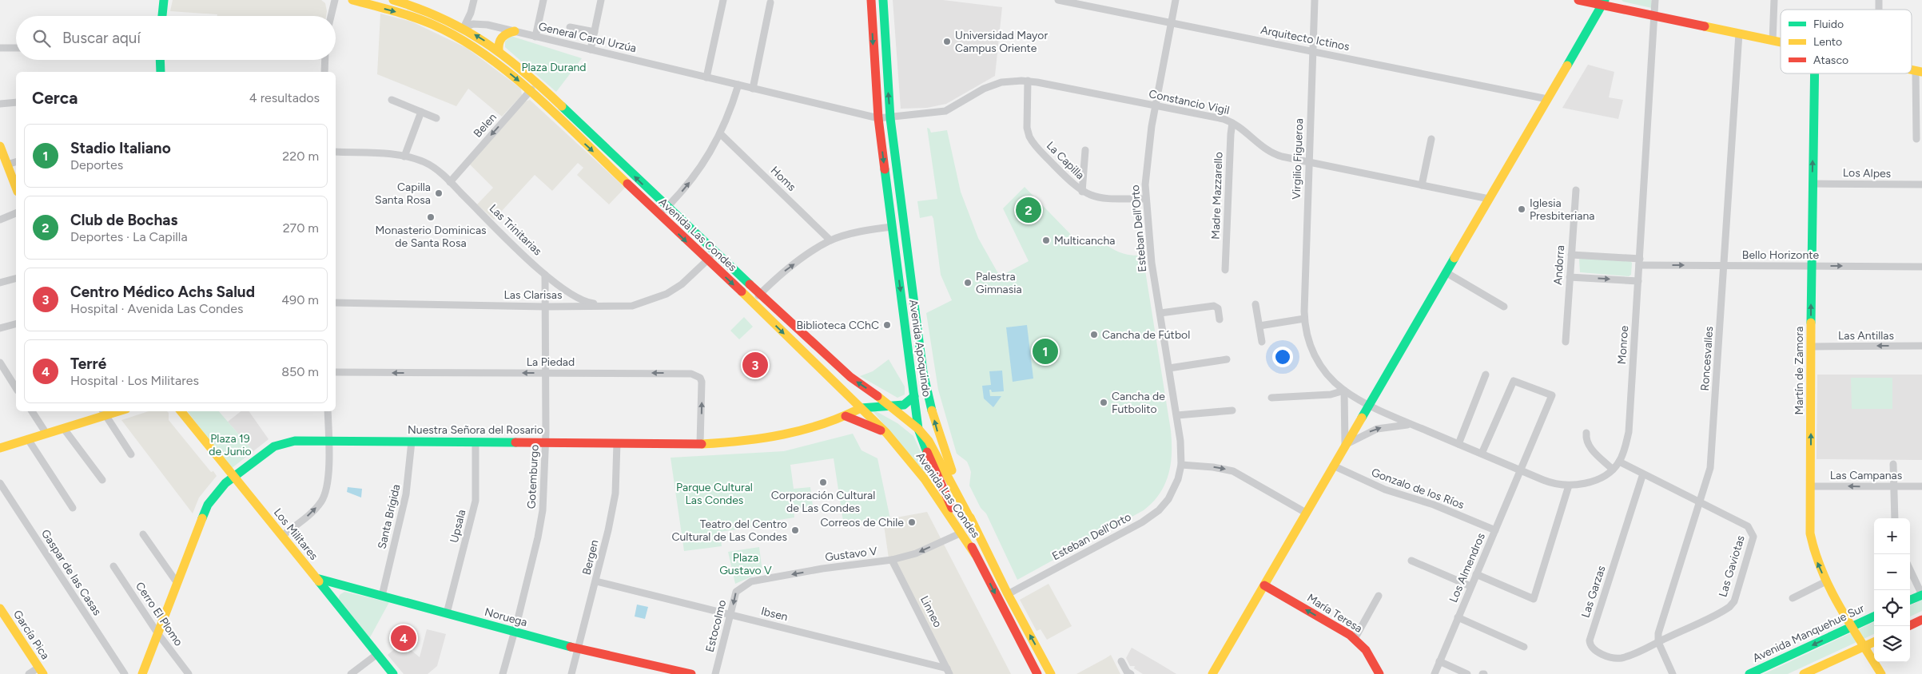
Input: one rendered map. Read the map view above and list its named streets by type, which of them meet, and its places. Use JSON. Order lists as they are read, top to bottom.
{
  "streets": {
    "main road": [
      "Avenida Las Condes",
      "Avenida Apoquindo",
      "Martín de Zamora",
      "Nuestra Señora del Rosario",
      "Los Militares",
      "María Teresa",
      "Noruega",
      "Avenida Manquehue Sur",
      "García Pica"
    ],
    "street": [
      "General Carol Urzúa",
      "Arquitecto Ictinos",
      "Constancio Vigil",
      "Belen",
      "Virgilio Figueroa",
      "La Capilla",
      "Los Alpes",
      "Homs",
      "Madre Mazzarello",
      "Esteban Dell'Orto",
      "Las Trinitarias",
      "Bello Horizonte",
      "Andorra",
      "Las Clarisas",
      "Las Antillas",
      "Monroe",
      "Roncesvalles",
      "La Piedad",
      "Las Campanas",
      "Gotemburgo",
      "Gonzalo de los Ríos",
      "Santa Brígida",
      "Upsala",
      "Gustavo V",
      "Bergen",
      "Las Gaviotas",
      "Los Almendros",
      "Gaspar de las Casas",
      "Las Garzas",
      "Linneo",
      "Cerro El Plomo",
      "Ibsen",
      "Estocolmo"
    ]
  },
  "crossings": [
    ["General Carol Urzúa", "Constancio Vigil"],
    ["General Carol Urzúa", "Avenida Las Condes"],
    ["General Carol Urzúa", "Avenida Apoquindo"],
    ["Arquitecto Ictinos", "Virgilio Figueroa"],
    ["Arquitecto Ictinos", "Esteban Dell'Orto"],
    ["Constancio Vigil", "Virgilio Figueroa"],
    ["Constancio Vigil", "La Capilla"],
    ["Constancio Vigil", "Madre Mazzarello"],
    ["Constancio Vigil", "Esteban Dell'Orto"],
    ["Constancio Vigil", "Avenida Apoquindo"],
    ["Belen", "Las Trinitarias"],
    ["Belen", "Avenida Las Condes"],
    ["Virgilio Figueroa", "Monroe"],
    ["La Capilla", "Esteban Dell'Orto"],
    ["Los Alpes", "Martín de Zamora"],
    ["Esteban Dell'Orto", "Avenida Apoquindo"],
    ["Las Trinitarias", "Las Clarisas"],
    ["Las Trinitarias", "Gotemburgo"],
    ["Avenida Las Condes", "Las Clarisas"],
    ["Avenida Las Condes", "Avenida Apoquindo"],
    ["Avenida Las Condes", "Nuestra Señora del Rosario"],
    ["Avenida Las Condes", "Gustavo V"],
    ["Bello Horizonte", "Andorra"],
    ["Bello Horizonte", "Monroe"],
    ["Bello Horizonte", "Roncesvalles"],
    ["Bello Horizonte", "Martín de Zamora"],
    ["Las Clarisas", "Gotemburgo"],
    ["Las Antillas", "Martín de Zamora"],
    ["Monroe", "Las Gaviotas"],
    ["Monroe", "Los Almendros"],
    ["Roncesvalles", "Las Gaviotas"],
    ["Roncesvalles", "Las Garzas"],
    ["La Piedad", "Nuestra Señora del Rosario"],
    ["La Piedad", "Gotemburgo"],
    ["Martín de Zamora", "Las Campanas"],
    ["Martín de Zamora", "Avenida Manquehue Sur"],
    ["Nuestra Señora del Rosario", "Gotemburgo"],
    ["Nuestra Señora del Rosario", "Santa Brígida"],
    ["Nuestra Señora del Rosario", "Upsala"],
    ["Nuestra Señora del Rosario", "Los Militares"],
    ["Nuestra Señora del Rosario", "Bergen"],
    ["Nuestra Señora del Rosario", "Cerro El Plomo"],
    ["Gotemburgo", "Noruega"],
    ["Gonzalo de los Ríos", "Los Almendros"],
    ["Santa Brígida", "Noruega"],
    ["Upsala", "Noruega"],
    ["Los Militares", "Noruega"],
    ["Gustavo V", "Linneo"],
    ["Gustavo V", "Estocolmo"],
    ["Bergen", "Ibsen"],
    ["Bergen", "Noruega"],
    ["Las Gaviotas", "Las Garzas"],
    ["Linneo", "Ibsen"],
    ["Ibsen", "Estocolmo"]
  ],
  "one_way": [
    "Belen",
    "Bello Horizonte",
    "Las Antillas",
    "La Piedad",
    "Martín de Zamora",
    "Las Campanas",
    "Gustavo V",
    "María Teresa"
  ],
  "parks": [
    "Plaza Durand",
    "Plaza 19 de Junio",
    "Parque Cultural Las Condes",
    "Plaza Gustavo V"
  ],
  "places": [
    "Universidad Mayor Campus Oriente",
    "Capilla Santa Rosa",
    "Iglesia Presbiteriana",
    "Monasterio Dominicas de Santa Rosa",
    "Multicancha",
    "Palestra Gimnasia",
    "Biblioteca CChC",
    "Cancha de Fútbol",
    "Cancha de Futbolito",
    "Corporación Cultural de Las Condes",
    "Correos de Chile",
    "Teatro del Centro Cultural de Las Condes"
  ],
  "legend": ["Fluido", "Lento", "Atasco"],
  "page": {
    "search": "Buscar aquí",
    "heading": ["Cerca", "4 resultados"],
    "list": [
      {
        "mark": "1",
        "name": "Stadio Italiano",
        "note": "Deportes",
        "value": "220 m"
      },
      {
        "mark": "2",
        "name": "Club de Bochas",
        "note": "Deportes · La Capilla",
        "value": "270 m"
      },
      {
        "mark": "3",
        "name": "Centro Médico Achs Salud",
        "note": "Hospital · Avenida Las Condes",
        "value": "490 m"
      },
      {
        "mark": "4",
        "name": "Terré",
        "note": "Hospital · Los Militares",
        "value": "850 m"
      }
    ],
    "pins": [
      "2",
      "1",
      "3",
      "4"
    ],
    "map_buttons": ["+", "−"]
  }
}
